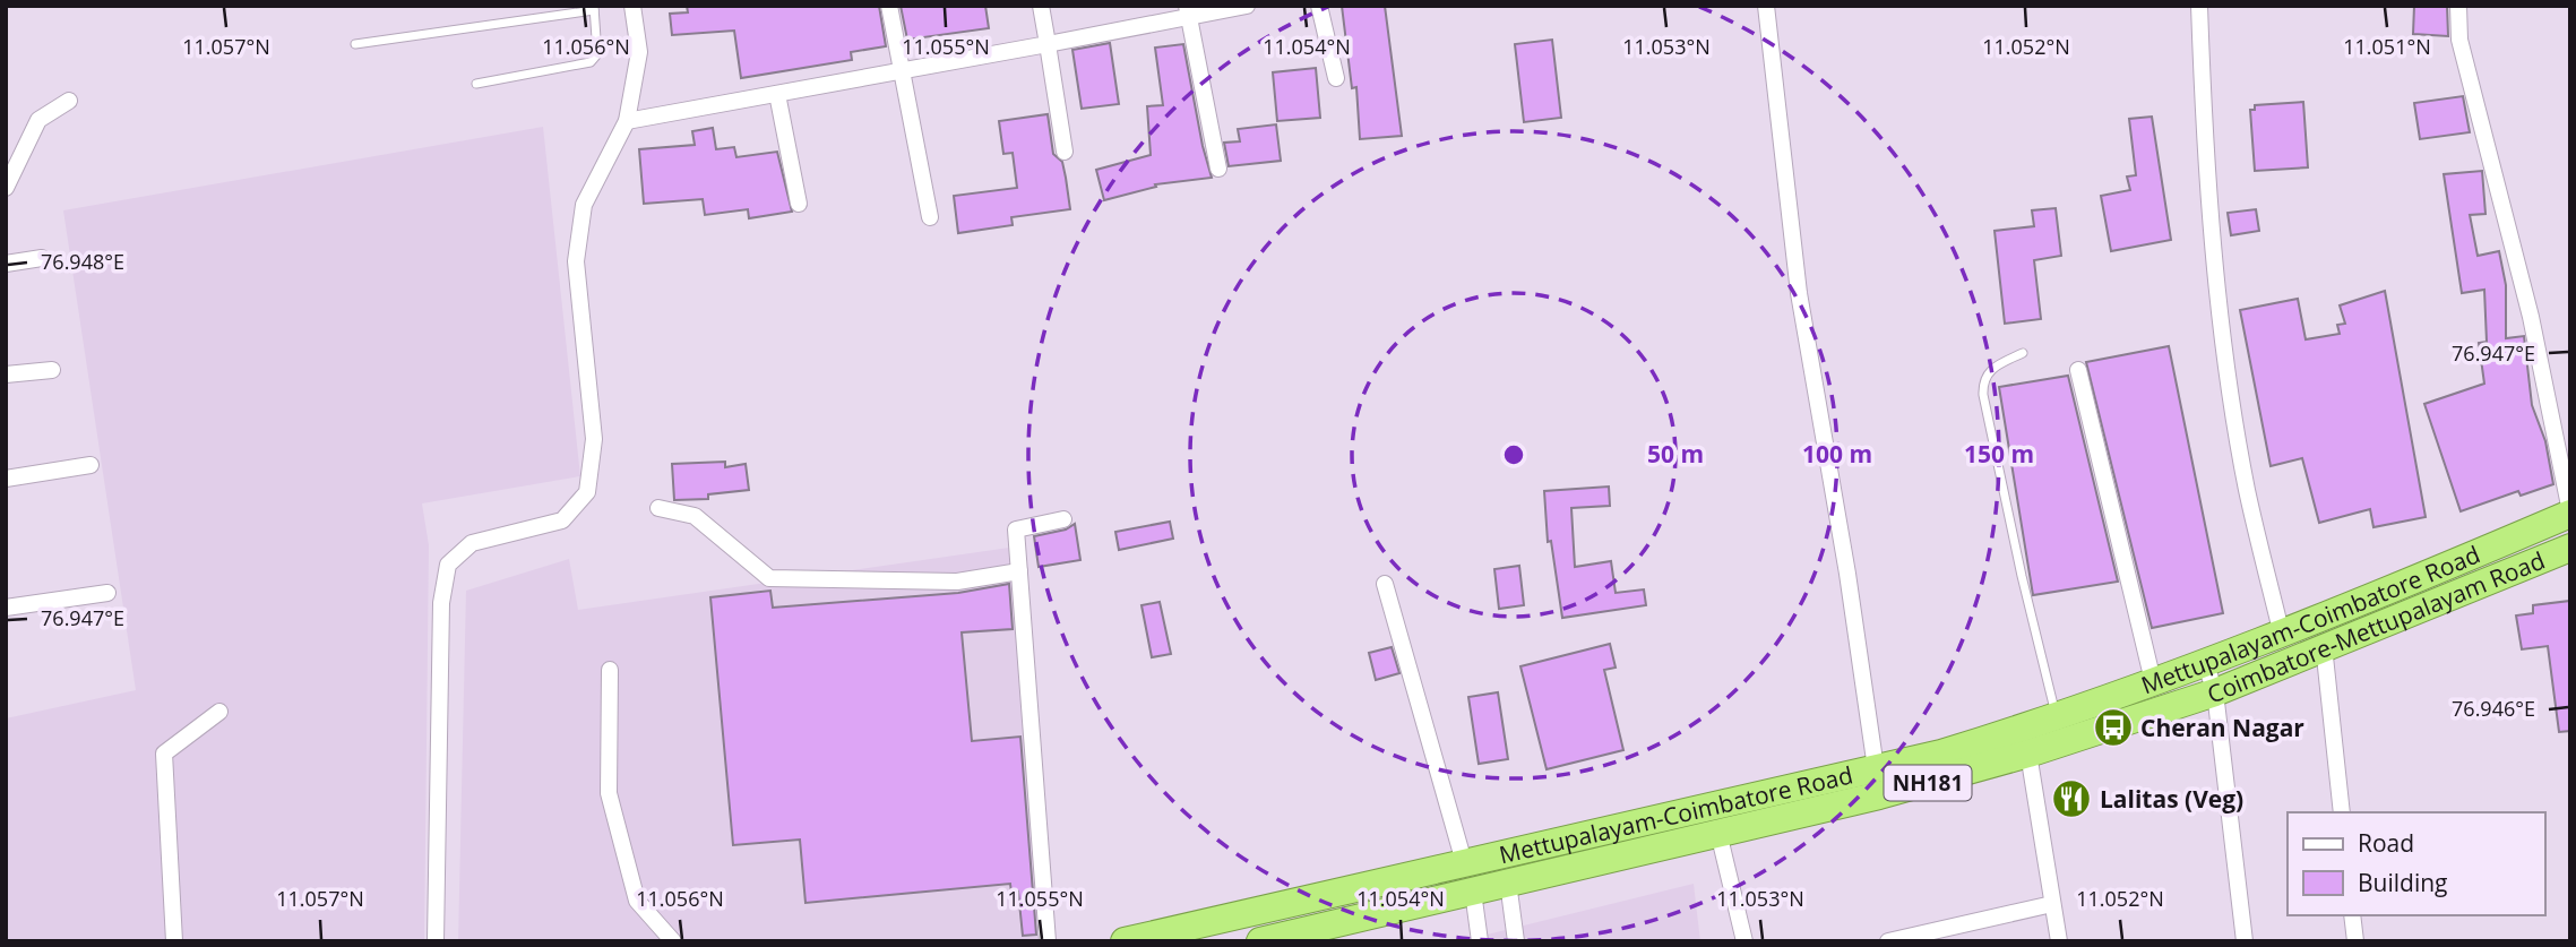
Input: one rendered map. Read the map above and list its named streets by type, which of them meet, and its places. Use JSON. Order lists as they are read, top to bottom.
{
  "streets": {
    "highway": ["Mettupalayam-Coimbatore Road", "Coimbatore-Mettupalayam Road", "NH181"]
  },
  "places": {
    "bus stop": ["Cheran Nagar"],
    "restaurant": ["Lalitas (Veg)"]
  },
  "legend": ["Road", "Building"],
  "coordinates": [
    "11.057°N",
    "11.056°N",
    "11.055°N",
    "11.054°N",
    "11.053°N",
    "11.052°N",
    "11.051°N",
    "76.948°E",
    "76.947°E",
    "76.946°E"
  ],
  "rings": ["50 m", "100 m", "150 m"]
}
